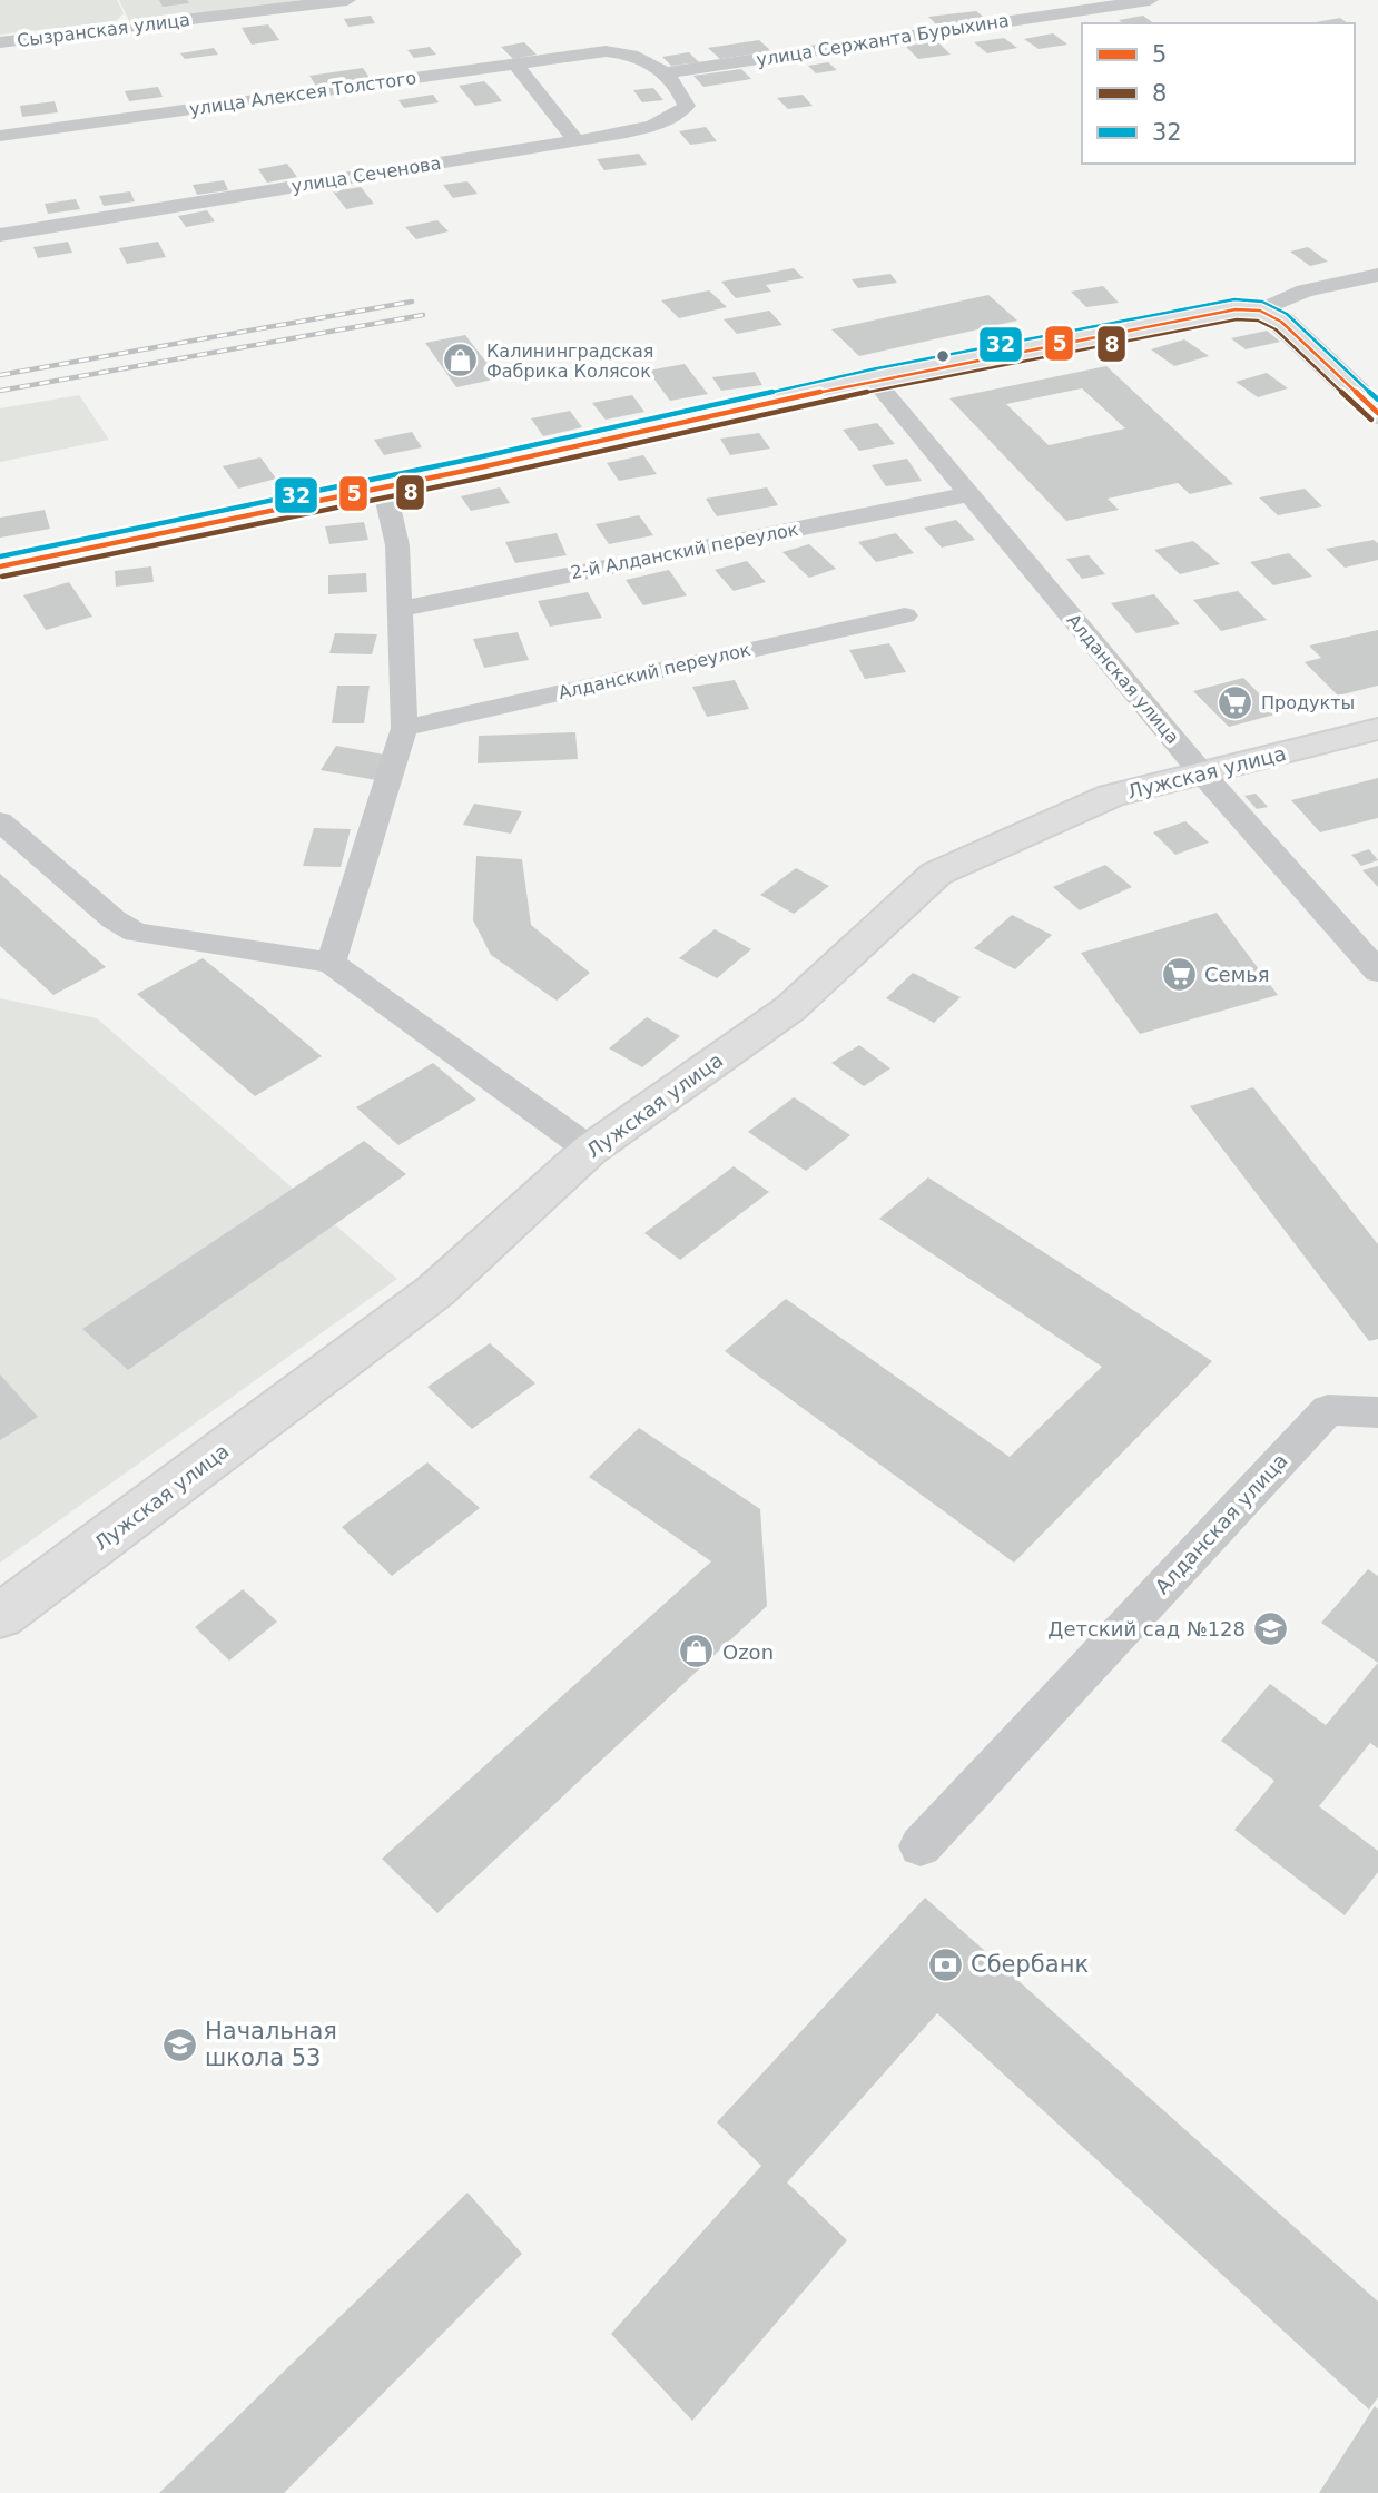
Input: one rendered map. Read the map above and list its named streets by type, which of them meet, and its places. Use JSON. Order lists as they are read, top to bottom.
{
  "streets": {
    "main road": ["Лужская улица"],
    "street": [
      "Сызранская улица",
      "улица Сержанта Бурыхина",
      "улица Алексея Толстого",
      "улица Сеченова",
      "2-й Алданский переулок",
      "Алданский переулок",
      "Алданская улица"
    ]
  },
  "crossings": [
    ["улица Сержанта Бурыхина", "улица Алексея Толстого"],
    ["улица Сержанта Бурыхина", "улица Сеченова"],
    ["улица Алексея Толстого", "улица Сеченова"],
    ["2-й Алданский переулок", "Алданская улица"],
    ["Алданская улица", "Лужская улица"]
  ],
  "places": {
    "shop": ["Калининградская Фабрика Колясок", "Ozon"],
    "supermarket": ["Продукты", "Семья"],
    "school or university": ["Детский сад №128", "Начальная школа 53"],
    "bank": ["Сбербанк"]
  },
  "lines": ["transit line 32", "transit line 5", "transit line 8"],
  "legend": ["5", "8", "32"]
}
